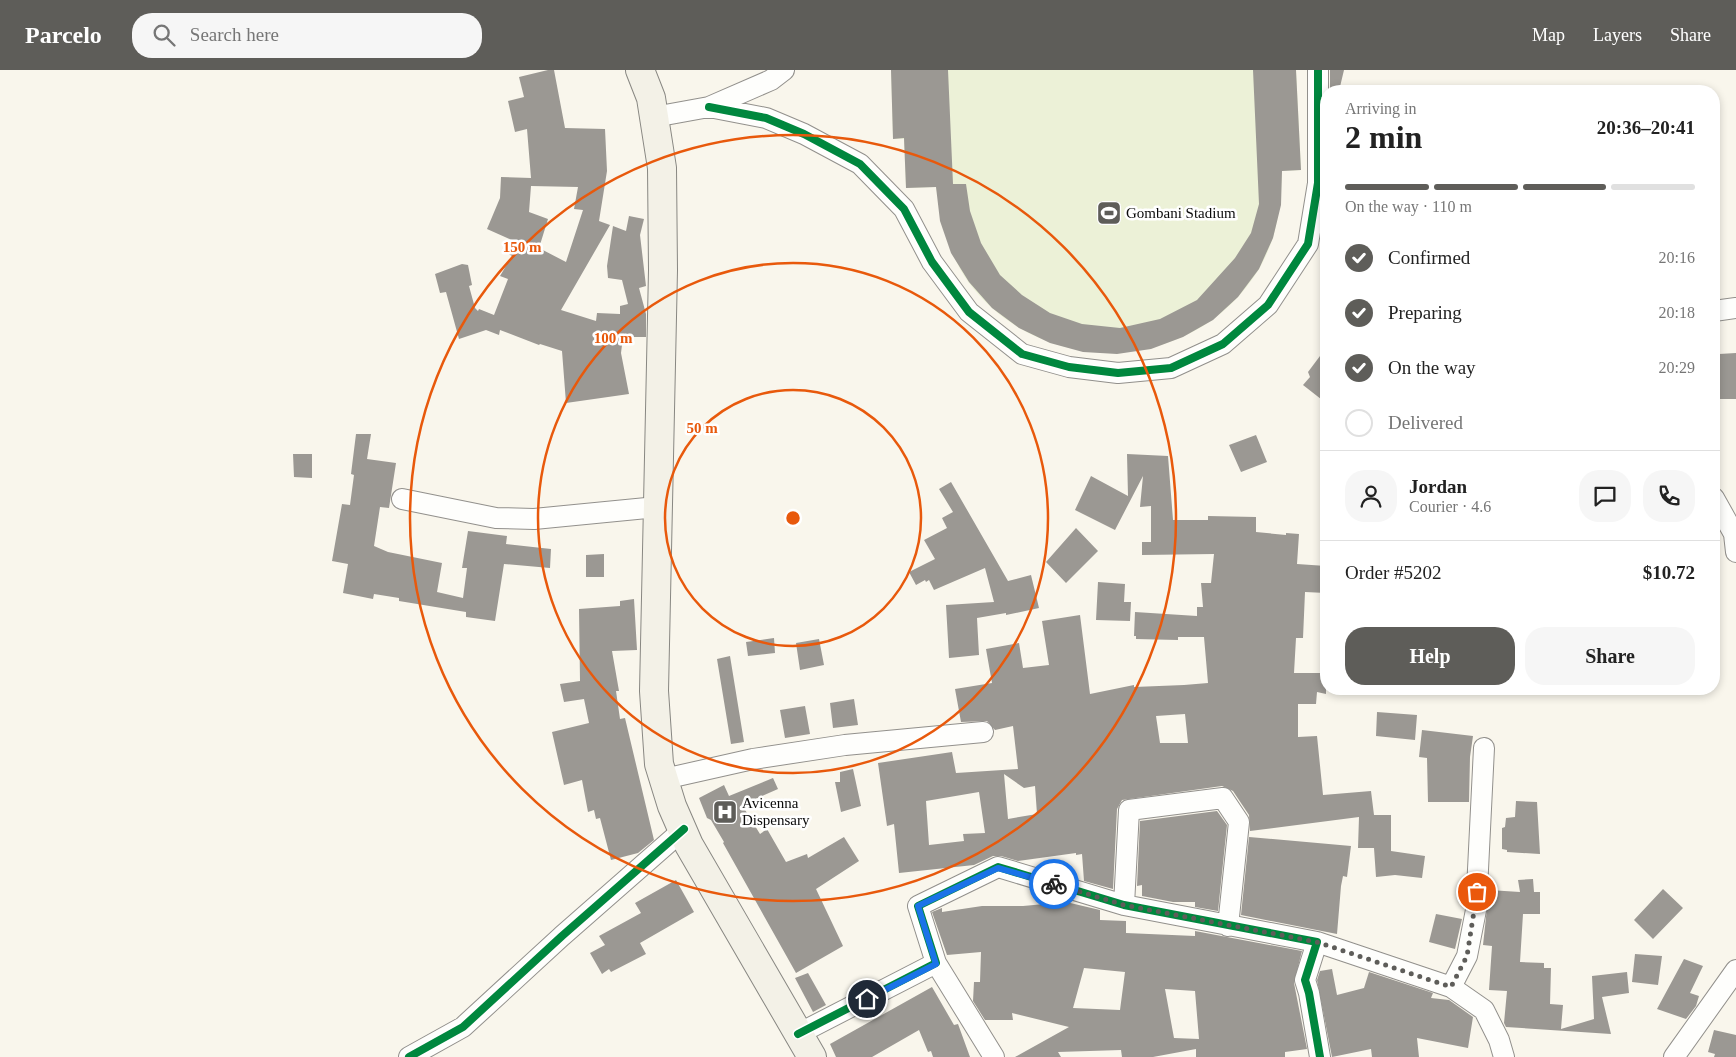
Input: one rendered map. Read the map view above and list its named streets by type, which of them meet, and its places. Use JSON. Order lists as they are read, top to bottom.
{
  "places": {
    "sports": ["Gombani Stadium"],
    "hospital": ["Avicenna Dispensary"]
  },
  "page": {
    "header": "Parcelo",
    "search": "Search here",
    "nav": ["Map", "Layers", "Share"],
    "heading": ["2 min", "Arriving in", "20:36–20:41"],
    "panel": [
      "Jordan",
      "Courier · 4.6",
      "Order #5202",
      "$10.72"
    ],
    "bar": "On the way · 110 m",
    "list": [
      ["Confirmed", "20:16"],
      ["Preparing", "20:18"],
      ["On the way", "20:29"],
      "Delivered"
    ],
    "buttons": ["Help", "Share"]
  },
  "rings": ["150 m", "100 m", "50 m"]
}
